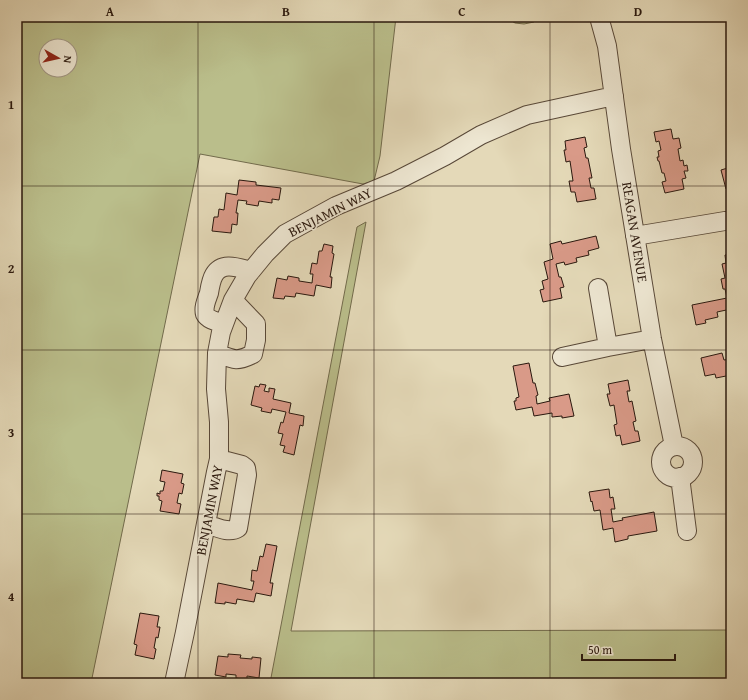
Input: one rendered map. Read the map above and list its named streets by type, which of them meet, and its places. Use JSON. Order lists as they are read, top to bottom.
{
  "streets": {
    "street": ["BENJAMIN WAY", "REAGAN AVENUE"]
  },
  "crossings": [
    ["BENJAMIN WAY", "REAGAN AVENUE"]
  ],
  "scale_bar": "50 m",
  "north": "right",
  "grid": {
    "columns": [
      "A",
      "B",
      "C",
      "D"
    ],
    "rows": [
      "1",
      "2",
      "3",
      "4"
    ]
  }
}
